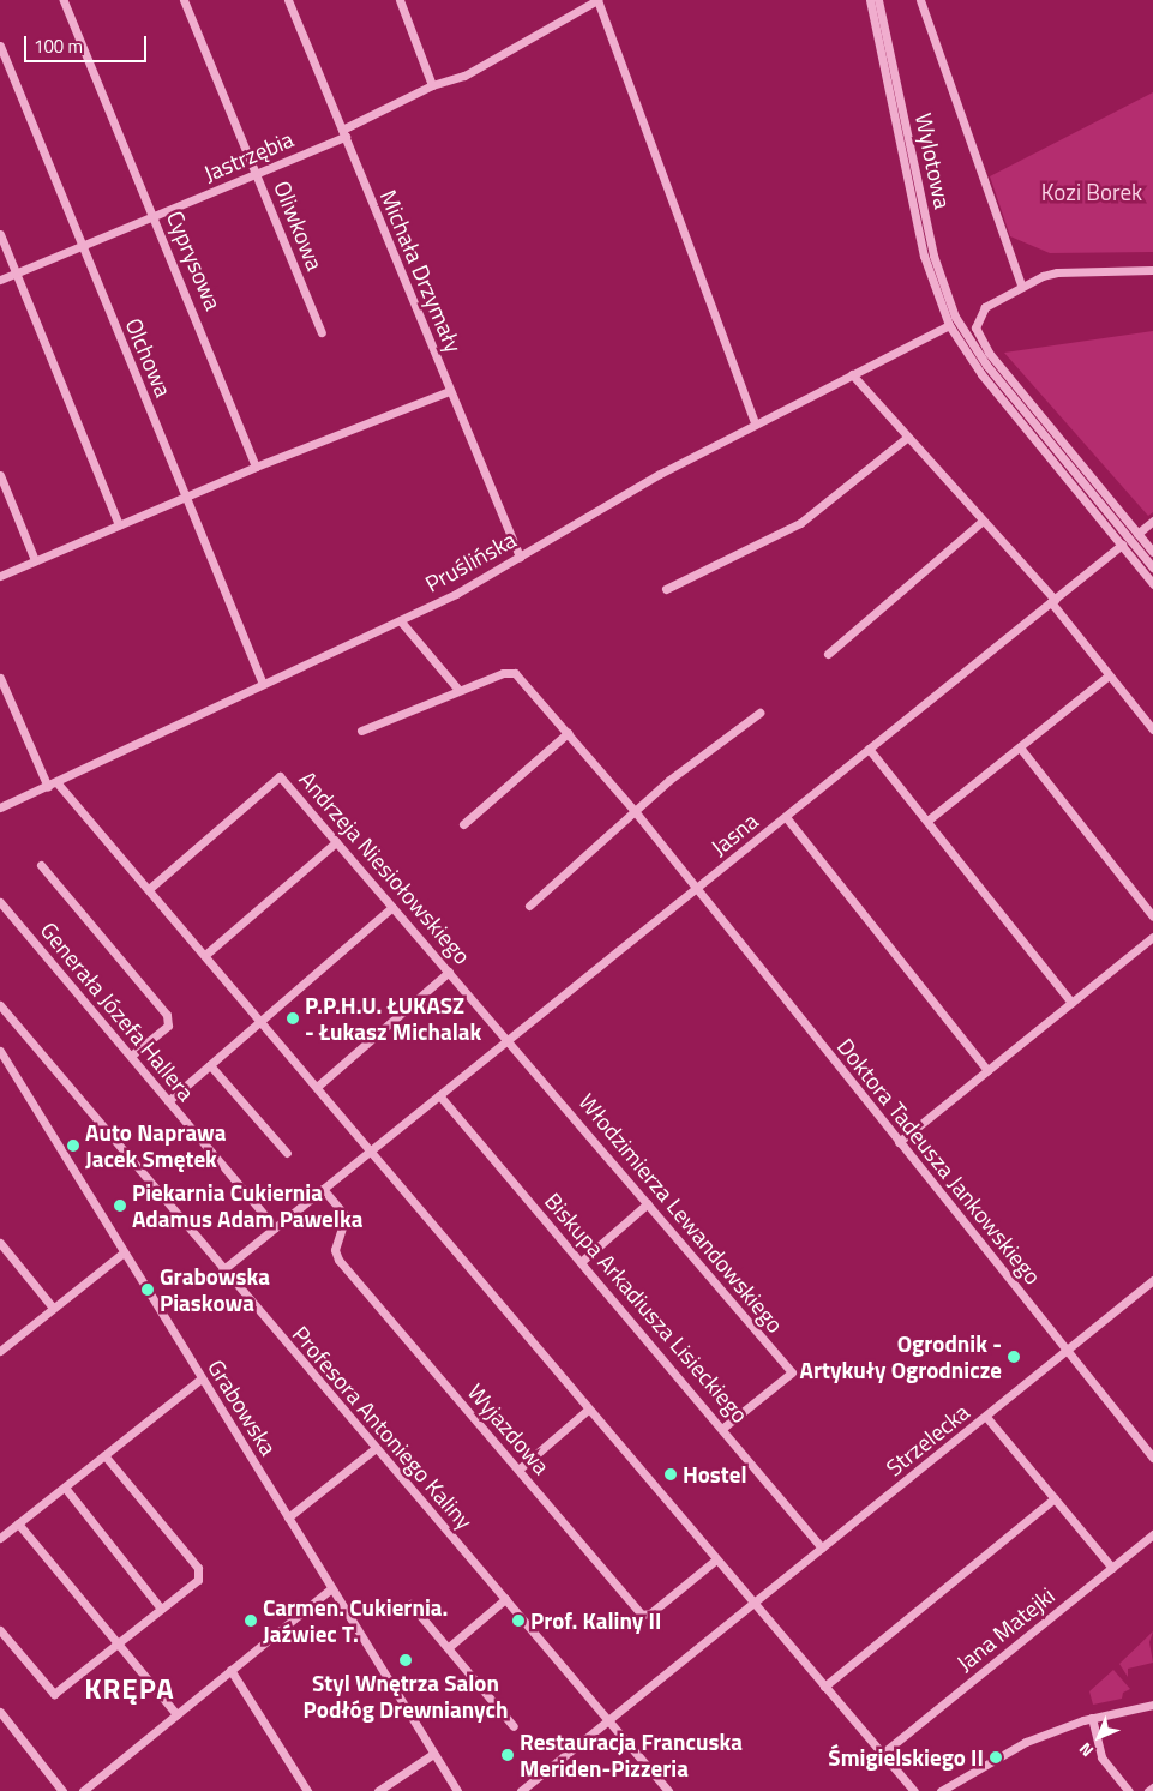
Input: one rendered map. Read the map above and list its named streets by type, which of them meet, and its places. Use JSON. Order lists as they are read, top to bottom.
{
  "streets": {
    "street": [
      "Jastrzębia",
      "Wylotowa",
      "Oliwkowa",
      "Cyprysowa",
      "Michała Drzymały",
      "Olchowa",
      "Pruślińska",
      "Jasna",
      "Andrzeja Niesiołowskiego",
      "Generała Józefa Hallera",
      "Doktora Tadeusza Jankowskiego",
      "Włodzimierza Lewandowskiego",
      "Biskupa Arkadiusza Lisieckiego",
      "Grabowska",
      "Profesora Antoniego Kaliny",
      "Wyjazdowa",
      "Strzelecka",
      "Jana Matejki"
    ]
  },
  "crossings": [
    ["Jastrzębia", "Oliwkowa"],
    ["Jastrzębia", "Cyprysowa"],
    ["Jastrzębia", "Michała Drzymały"],
    ["Jastrzębia", "Olchowa"],
    ["Wylotowa", "Pruślińska"],
    ["Wylotowa", "Jasna"],
    ["Michała Drzymały", "Pruślińska"],
    ["Olchowa", "Pruślińska"],
    ["Jasna", "Andrzeja Niesiołowskiego"],
    ["Jasna", "Generała Józefa Hallera"],
    ["Jasna", "Doktora Tadeusza Jankowskiego"],
    ["Jasna", "Włodzimierza Lewandowskiego"],
    ["Jasna", "Biskupa Arkadiusza Lisieckiego"],
    ["Jasna", "Profesora Antoniego Kaliny"],
    ["Jasna", "Wyjazdowa"],
    ["Andrzeja Niesiołowskiego", "Włodzimierza Lewandowskiego"],
    ["Doktora Tadeusza Jankowskiego", "Strzelecka"],
    ["Włodzimierza Lewandowskiego", "Biskupa Arkadiusza Lisieckiego"],
    ["Biskupa Arkadiusza Lisieckiego", "Strzelecka"],
    ["Profesora Antoniego Kaliny", "Strzelecka"]
  ],
  "districts": ["KRĘPA"],
  "parks": ["Kozi Borek"],
  "places": [
    "P.P.H.U. ŁUKASZ - Łukasz Michalak",
    "Auto Naprawa Jacek Smętek",
    "Piekarnia Cukiernia Adamus Adam Pawelka",
    "Grabowska Piaskowa",
    "Ogrodnik - Artykuły Ogrodnicze",
    "Hostel",
    "Carmen. Cukiernia. Jaźwiec T.",
    "Prof. Kaliny II",
    "Styl Wnętrza Salon Podłóg Drewnianych",
    "Restauracja Francuska Meriden-Pizzeria",
    "Śmigielskiego II"
  ],
  "scale_bar": "100 m",
  "north": "bottom left"
}
